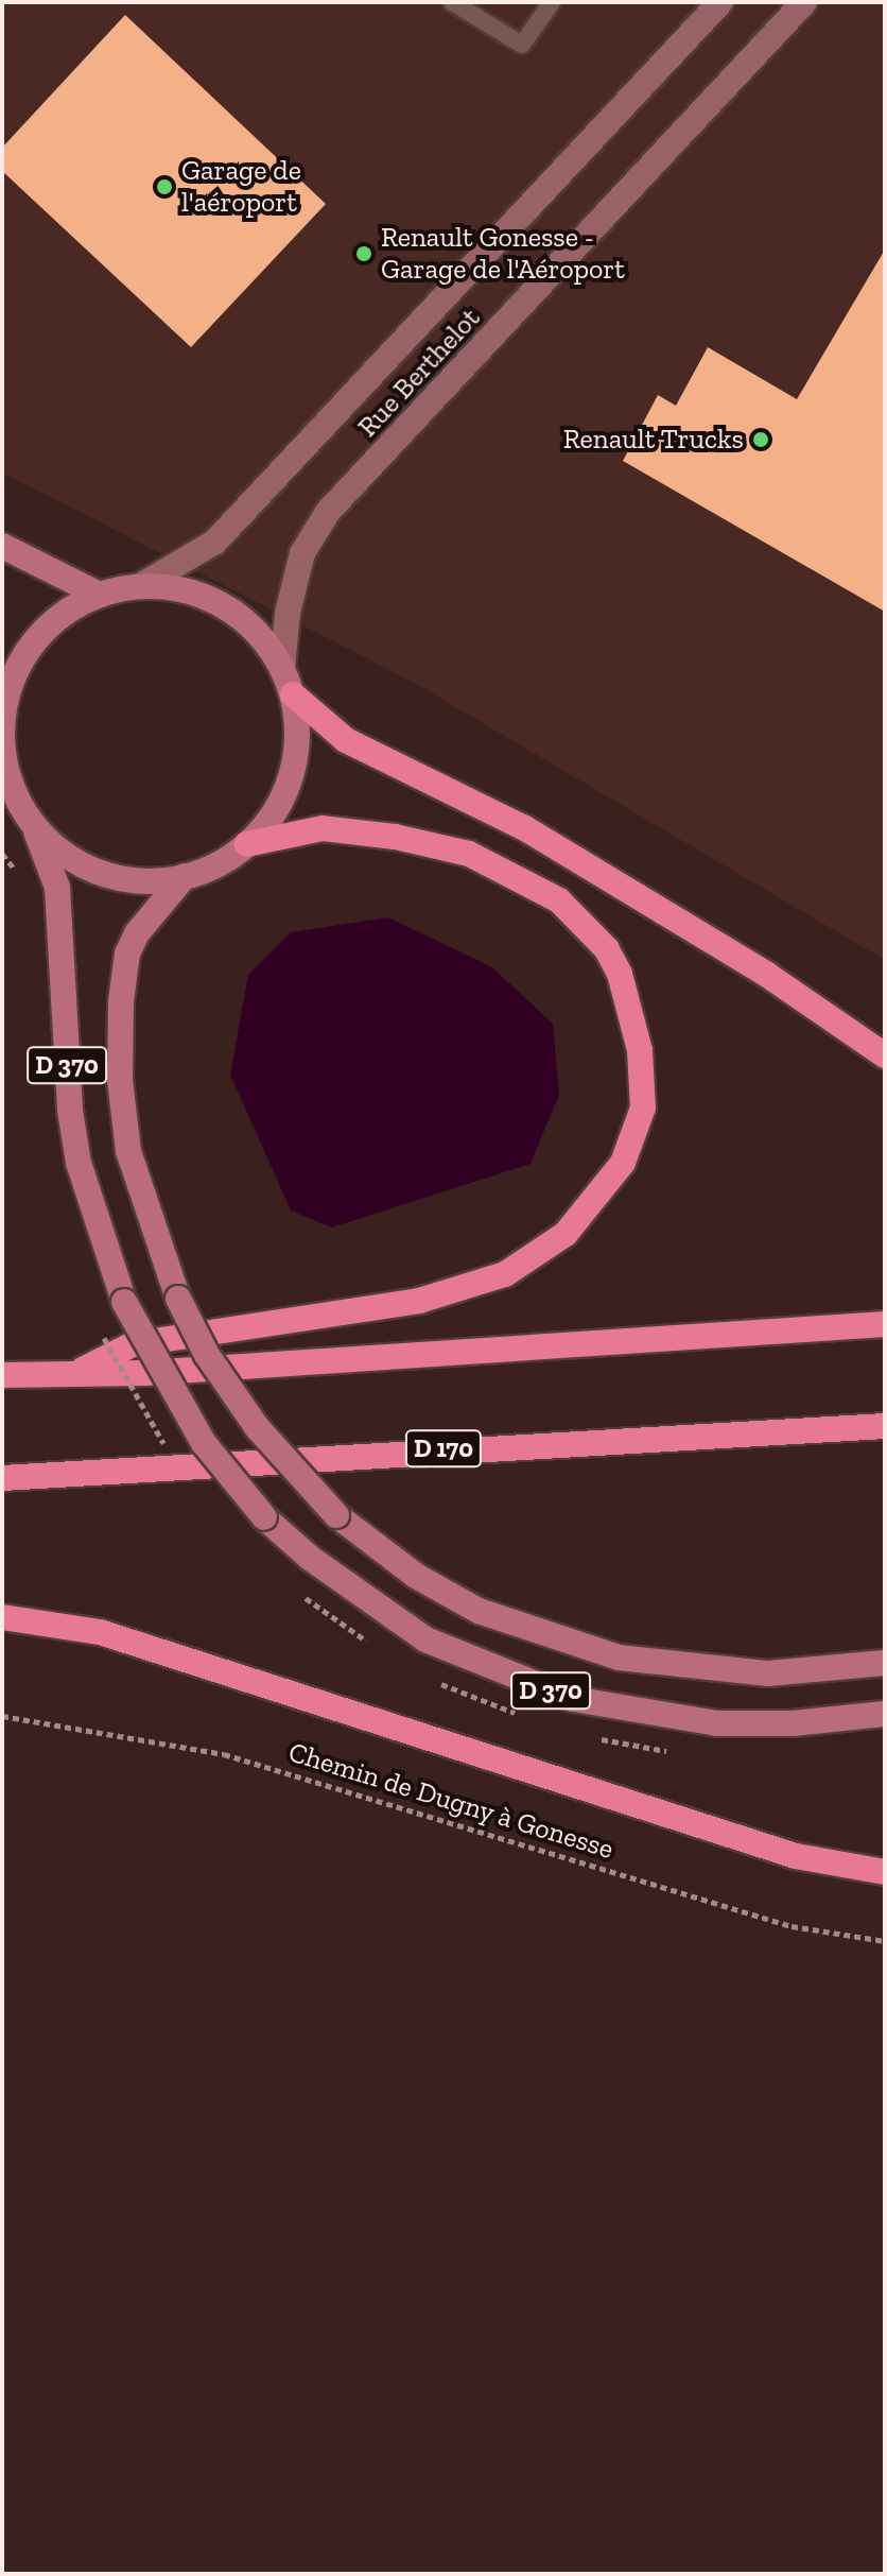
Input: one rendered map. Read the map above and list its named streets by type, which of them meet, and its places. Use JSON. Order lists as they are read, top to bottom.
{
  "streets": {
    "highway": ["D 170"],
    "main road": ["Rue Berthelot", "D 370"],
    "path": ["Chemin de Dugny à Gonesse"]
  },
  "crossings": [
    ["Rue Berthelot", "D 370"]
  ],
  "places": ["Garage de l'aéroport", "Renault Gonesse - Garage de l'Aéroport", "Renault Trucks"]
}
